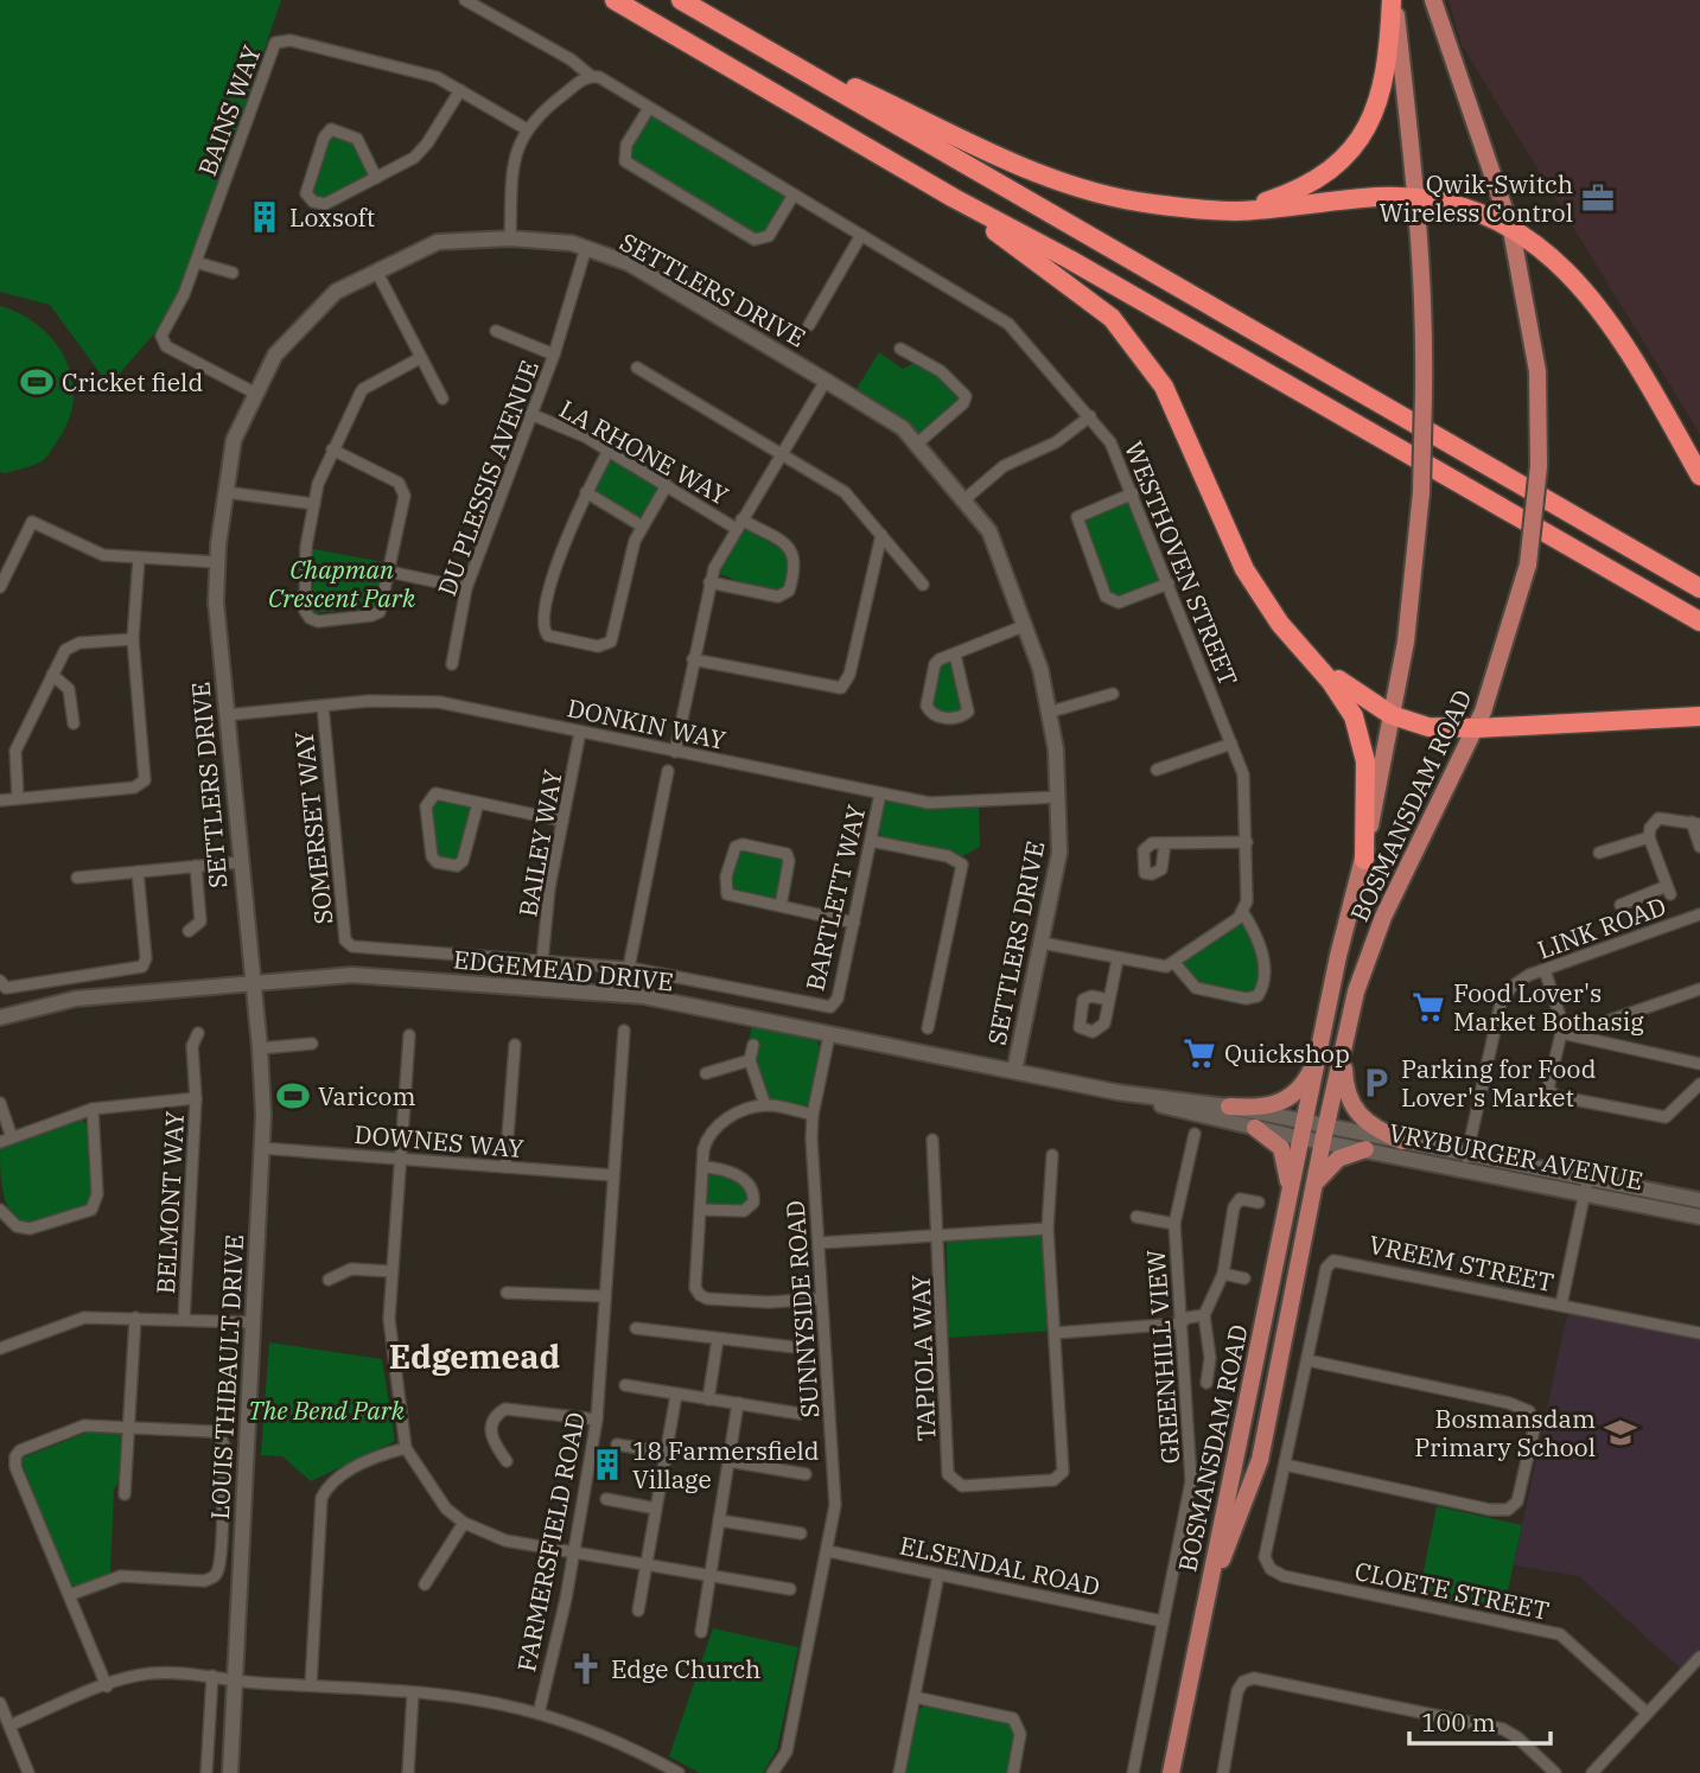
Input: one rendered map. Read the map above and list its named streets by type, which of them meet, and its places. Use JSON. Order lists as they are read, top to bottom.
{
  "streets": {
    "main road": ["BOSMANSDAM ROAD"],
    "street": [
      "BAINS WAY",
      "SETTLERS DRIVE",
      "LA RHONE WAY",
      "DU PLESSIS AVENUE",
      "WESTHOVEN STREET",
      "DONKIN WAY",
      "SOMERSET WAY",
      "BAILEY WAY",
      "BARTLETT WAY",
      "LINK ROAD",
      "EDGEMEAD DRIVE",
      "DOWNES WAY",
      "VRYBURGER AVENUE",
      "BELMONT WAY",
      "VREEM STREET",
      "SUNNYSIDE ROAD",
      "GREENHILL VIEW",
      "TAPIOLA WAY",
      "LOUIS THIBAULT DRIVE",
      "FARMERSFIELD ROAD",
      "ELSENDAL ROAD",
      "CLOETE STREET"
    ]
  },
  "crossings": [
    ["BAINS WAY", "SETTLERS DRIVE"],
    ["SETTLERS DRIVE", "DU PLESSIS AVENUE"],
    ["SETTLERS DRIVE", "DONKIN WAY"],
    ["SETTLERS DRIVE", "EDGEMEAD DRIVE"],
    ["SETTLERS DRIVE", "LOUIS THIBAULT DRIVE"],
    ["LA RHONE WAY", "DU PLESSIS AVENUE"],
    ["DONKIN WAY", "SOMERSET WAY"],
    ["DONKIN WAY", "BAILEY WAY"],
    ["DONKIN WAY", "BARTLETT WAY"],
    ["BOSMANSDAM ROAD", "EDGEMEAD DRIVE"],
    ["BOSMANSDAM ROAD", "VRYBURGER AVENUE"],
    ["SOMERSET WAY", "EDGEMEAD DRIVE"],
    ["BAILEY WAY", "EDGEMEAD DRIVE"],
    ["BARTLETT WAY", "EDGEMEAD DRIVE"],
    ["LINK ROAD", "VRYBURGER AVENUE"],
    ["EDGEMEAD DRIVE", "SUNNYSIDE ROAD"],
    ["EDGEMEAD DRIVE", "LOUIS THIBAULT DRIVE"],
    ["DOWNES WAY", "LOUIS THIBAULT DRIVE"],
    ["DOWNES WAY", "FARMERSFIELD ROAD"],
    ["VREEM STREET", "CLOETE STREET"],
    ["SUNNYSIDE ROAD", "ELSENDAL ROAD"],
    ["GREENHILL VIEW", "ELSENDAL ROAD"]
  ],
  "districts": ["Edgemead"],
  "parks": ["Chapman Crescent Park", "The Bend Park"],
  "places": {
    "office": ["Qwik-Switch Wireless Control"],
    "building": ["Loxsoft", "18 Farmersfield Village"],
    "sports": ["Cricket field", "Varicom"],
    "supermarket": ["Food Lover's Market Bothasig", "Quickshop"],
    "parking": ["Parking for Food Lover's Market"],
    "school or university": ["Bosmansdam Primary School"],
    "church": ["Edge Church"]
  },
  "scale_bar": "100 m"
}
